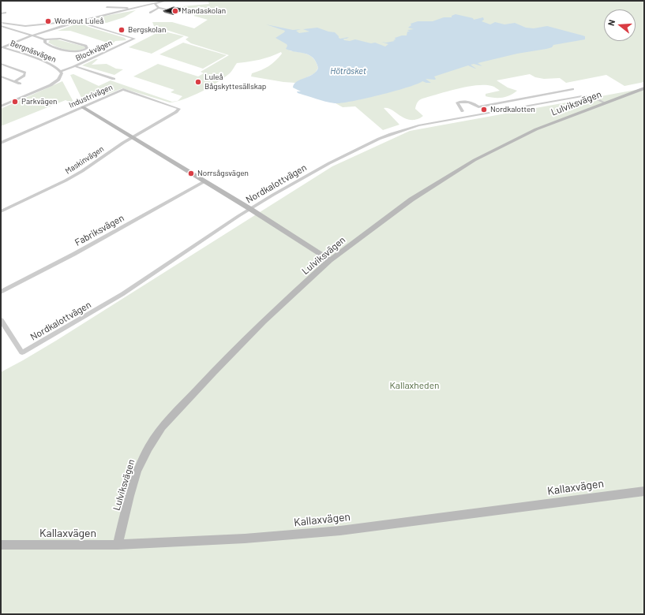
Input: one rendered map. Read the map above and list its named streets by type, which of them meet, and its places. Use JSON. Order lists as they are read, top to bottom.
{
  "streets": {
    "main road": ["Lulviksvägen", "Kallaxvägen"],
    "street": [
      "Blockvägen",
      "Bergnäsvägen",
      "Industrivägen",
      "Maskinvägen",
      "Nordkalottvägen",
      "Fabriksvägen"
    ]
  },
  "crossings": [
    ["Blockvägen", "Bergnäsvägen"],
    ["Industrivägen", "Maskinvägen"],
    ["Lulviksvägen", "Nordkalottvägen"],
    ["Lulviksvägen", "Kallaxvägen"]
  ],
  "water": ["Höträsket"],
  "parks": ["Kallaxheden"],
  "places": [
    "Mandaskolan",
    "Workout Luleå",
    "Bergskolan",
    "Luleå Bågskyttesällskap",
    "Parkvägen",
    "Nordkalotten",
    "Norrsågsvägen"
  ],
  "north": "left"
}
